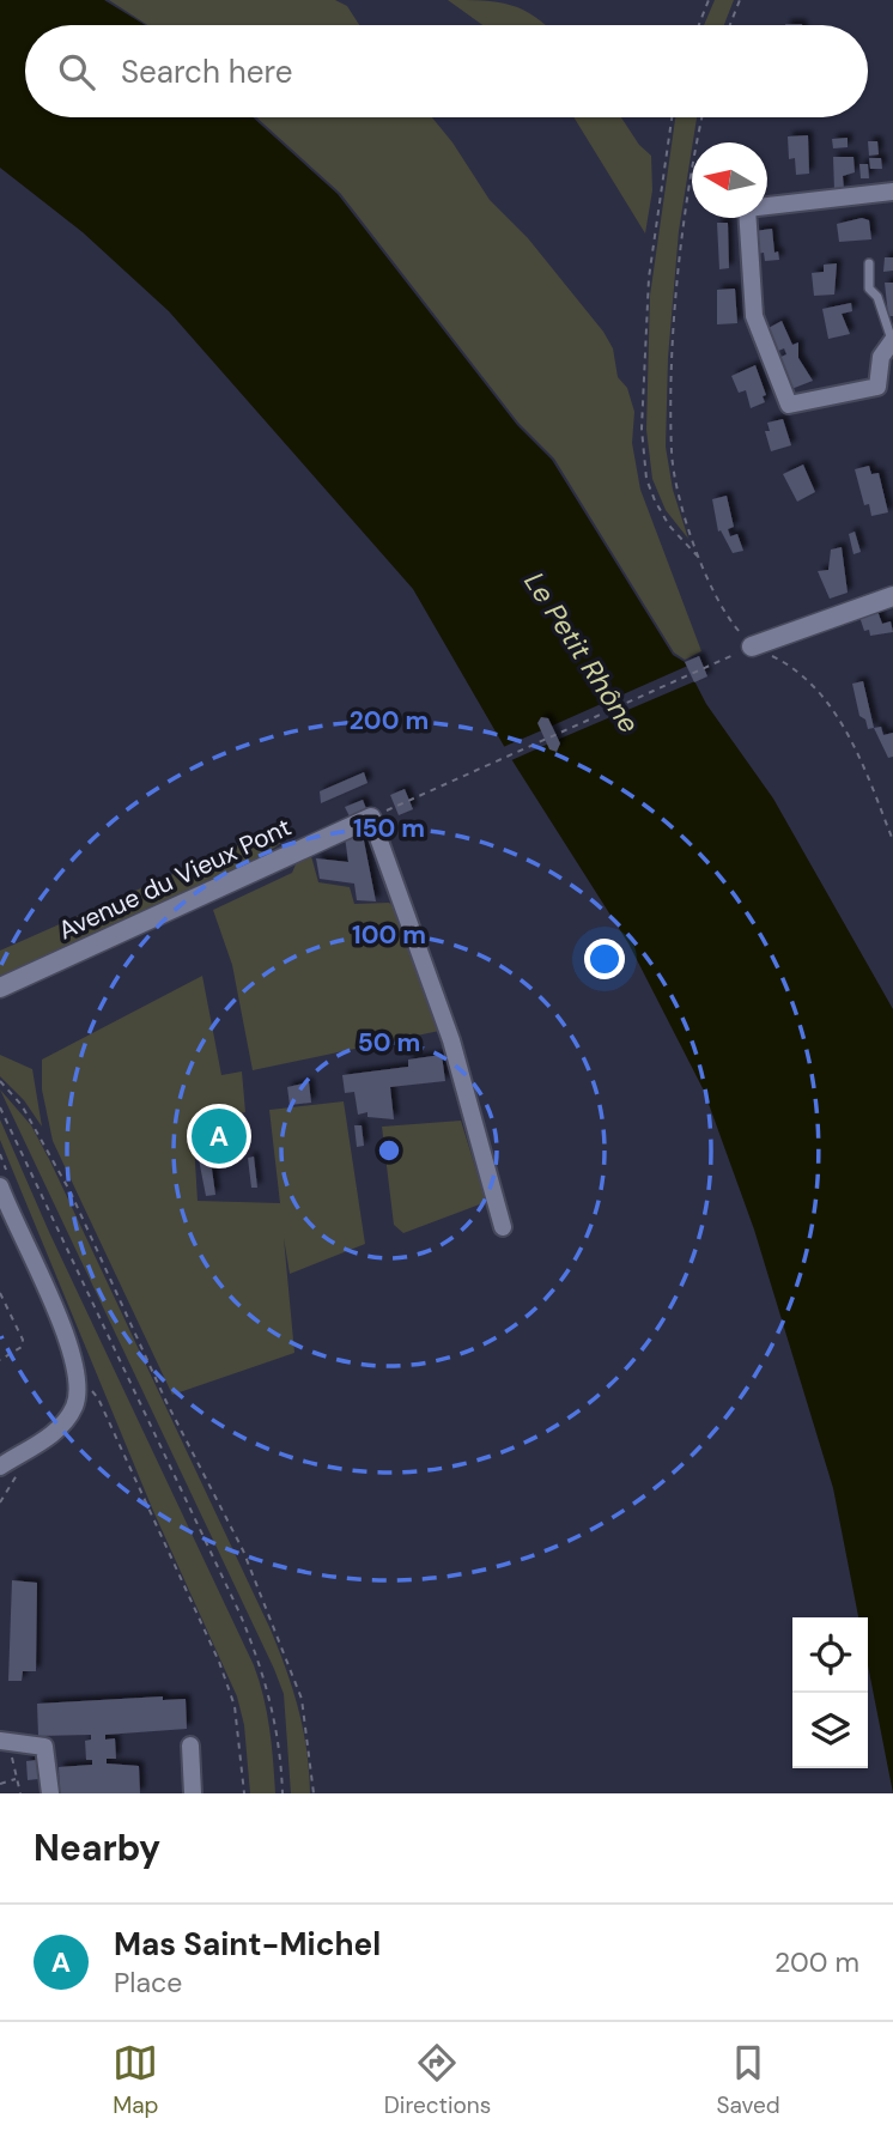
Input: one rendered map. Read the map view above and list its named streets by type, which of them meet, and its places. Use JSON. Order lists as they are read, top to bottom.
{
  "streets": {
    "street": ["Avenue du Vieux Pont"]
  },
  "water": ["Le Petit Rhône"],
  "north": "left",
  "page": {
    "search": "Search here",
    "pins": "A",
    "heading": "Nearby",
    "list": [
      {
        "mark": "A",
        "name": "Mas Saint-Michel",
        "note": "Place",
        "value": "200 m"
      }
    ],
    "nav": ["Map", "Directions", "Saved"]
  },
  "rings": [
    "200 m",
    "150 m",
    "100 m",
    "50 m"
  ]
}
